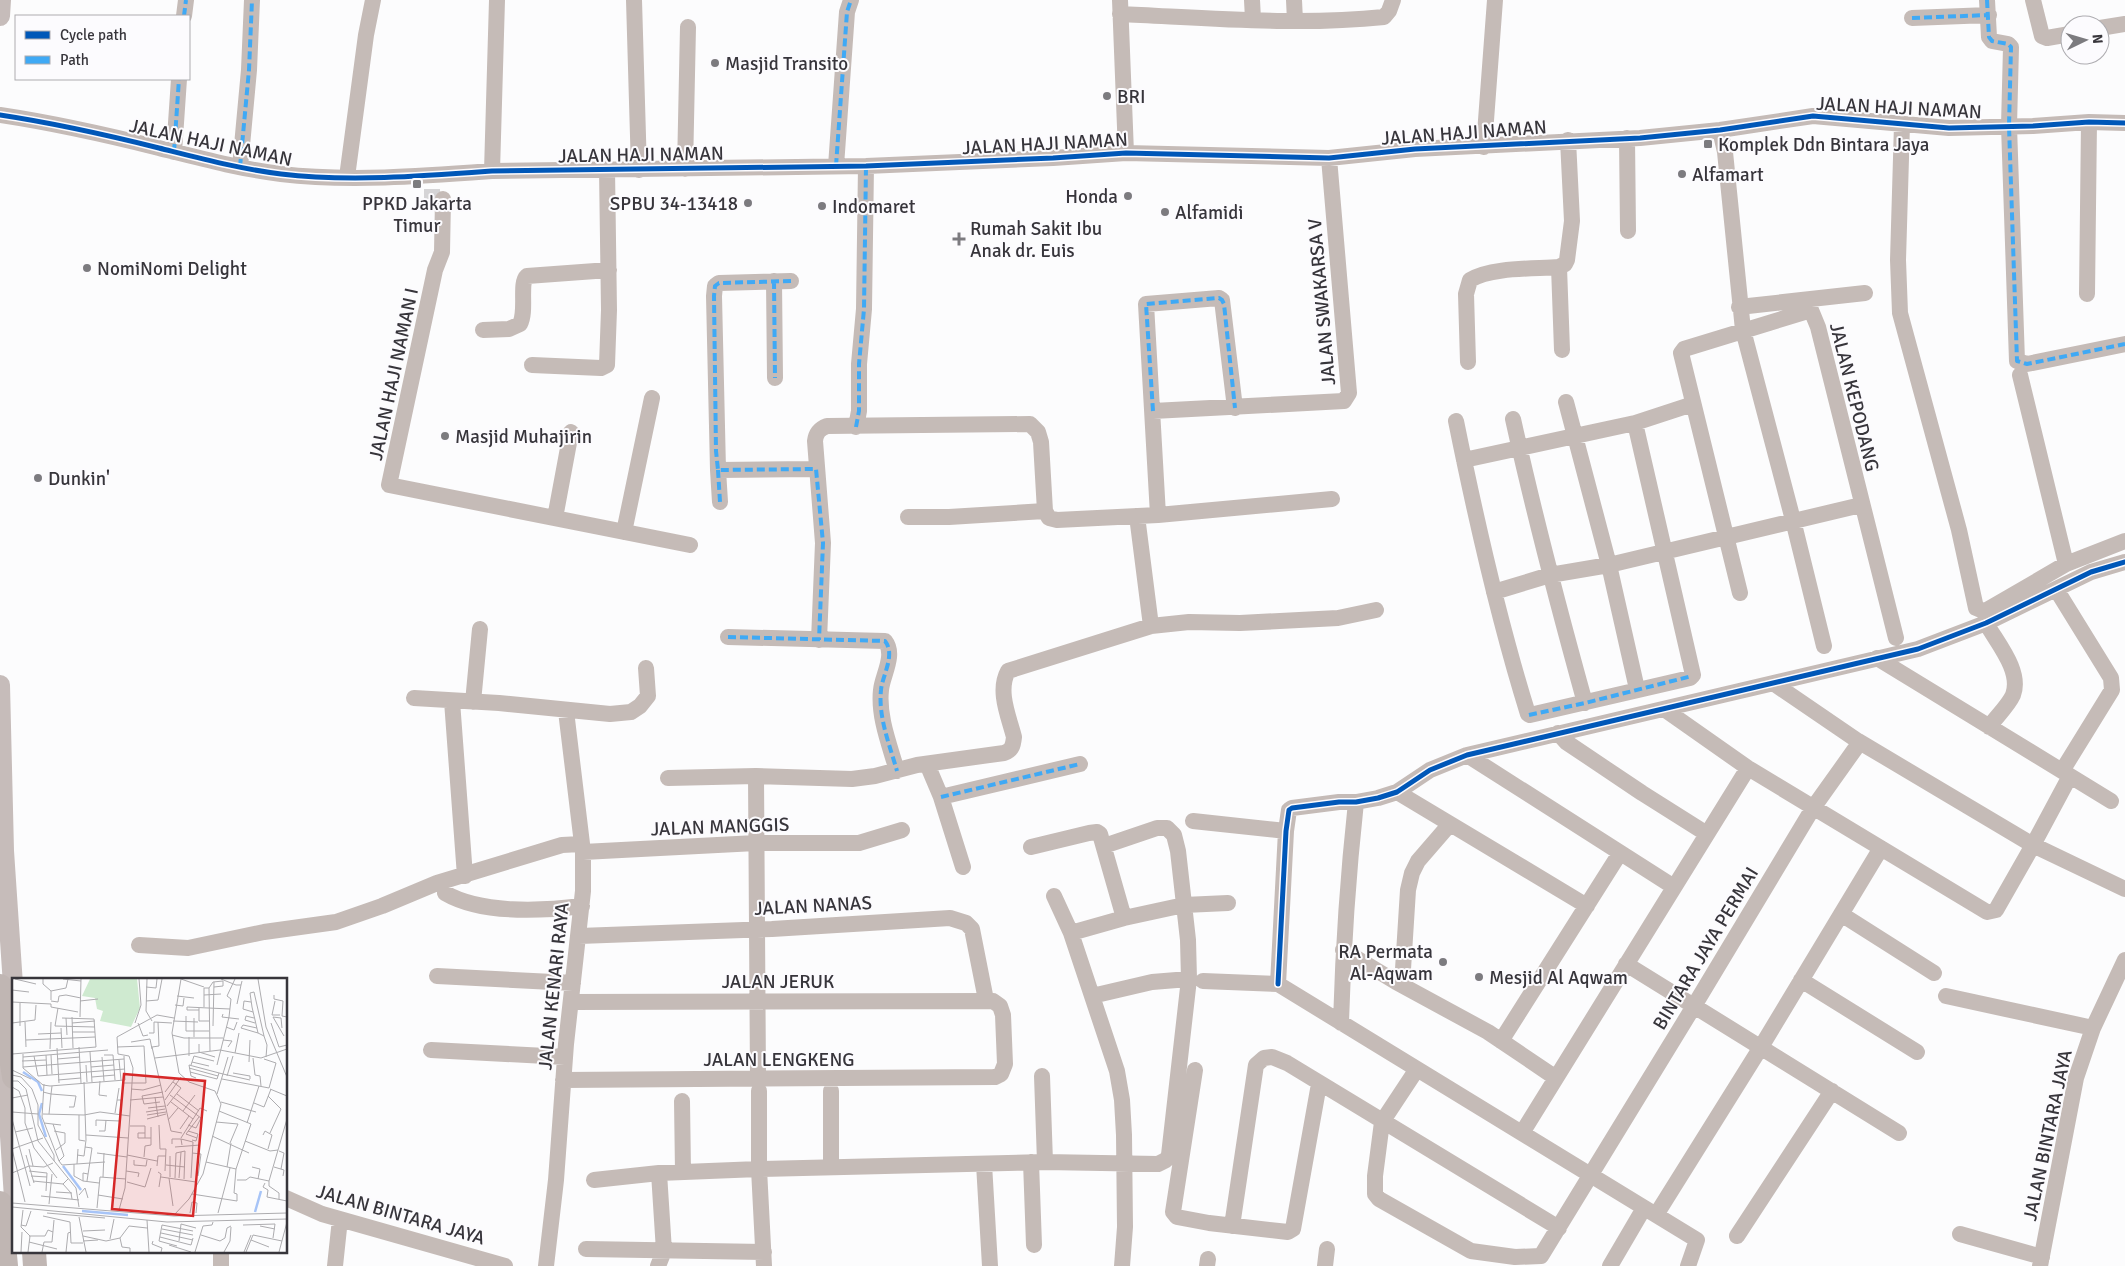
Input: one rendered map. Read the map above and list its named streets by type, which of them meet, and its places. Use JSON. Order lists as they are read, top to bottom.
{
  "streets": {
    "street": [
      "JALAN HAJI NAMAN",
      "JALAN SWAKARSA V",
      "JALAN HAJI NAMAN I",
      "JALAN KEPODANG",
      "JALAN MANGGIS",
      "JALAN NANAS",
      "BINTARA JAYA PERMAI",
      "JALAN JERUK",
      "JALAN KENARI RAYA",
      "JALAN LENGKENG",
      "JALAN BINTARA JAYA"
    ]
  },
  "crossings": [
    ["JALAN HAJI NAMAN", "JALAN SWAKARSA V"],
    ["JALAN HAJI NAMAN", "JALAN HAJI NAMAN I"],
    ["JALAN MANGGIS", "JALAN KENARI RAYA"],
    ["JALAN NANAS", "JALAN JERUK"],
    ["JALAN NANAS", "JALAN KENARI RAYA"],
    ["JALAN NANAS", "JALAN LENGKENG"],
    ["JALAN JERUK", "JALAN KENARI RAYA"],
    ["JALAN JERUK", "JALAN LENGKENG"],
    ["JALAN KENARI RAYA", "JALAN LENGKENG"]
  ],
  "places": {
    "other": [
      "Masjid Transito",
      "BRI",
      "Alfamart",
      "Honda",
      "SPBU 34-13418",
      "Indomaret",
      "Alfamidi",
      "NomiNomi Delight",
      "Masjid Muhajirin",
      "Dunkin'",
      "RA Permata Al-Aqwam",
      "Mesjid Al Aqwam"
    ],
    "transit": ["Komplek Ddn Bintara Jaya", "PPKD Jakarta Timur"],
    "health": ["Rumah Sakit Ibu Anak dr. Euis"]
  },
  "legend": ["Cycle path", "Path"],
  "north": "right"
}
